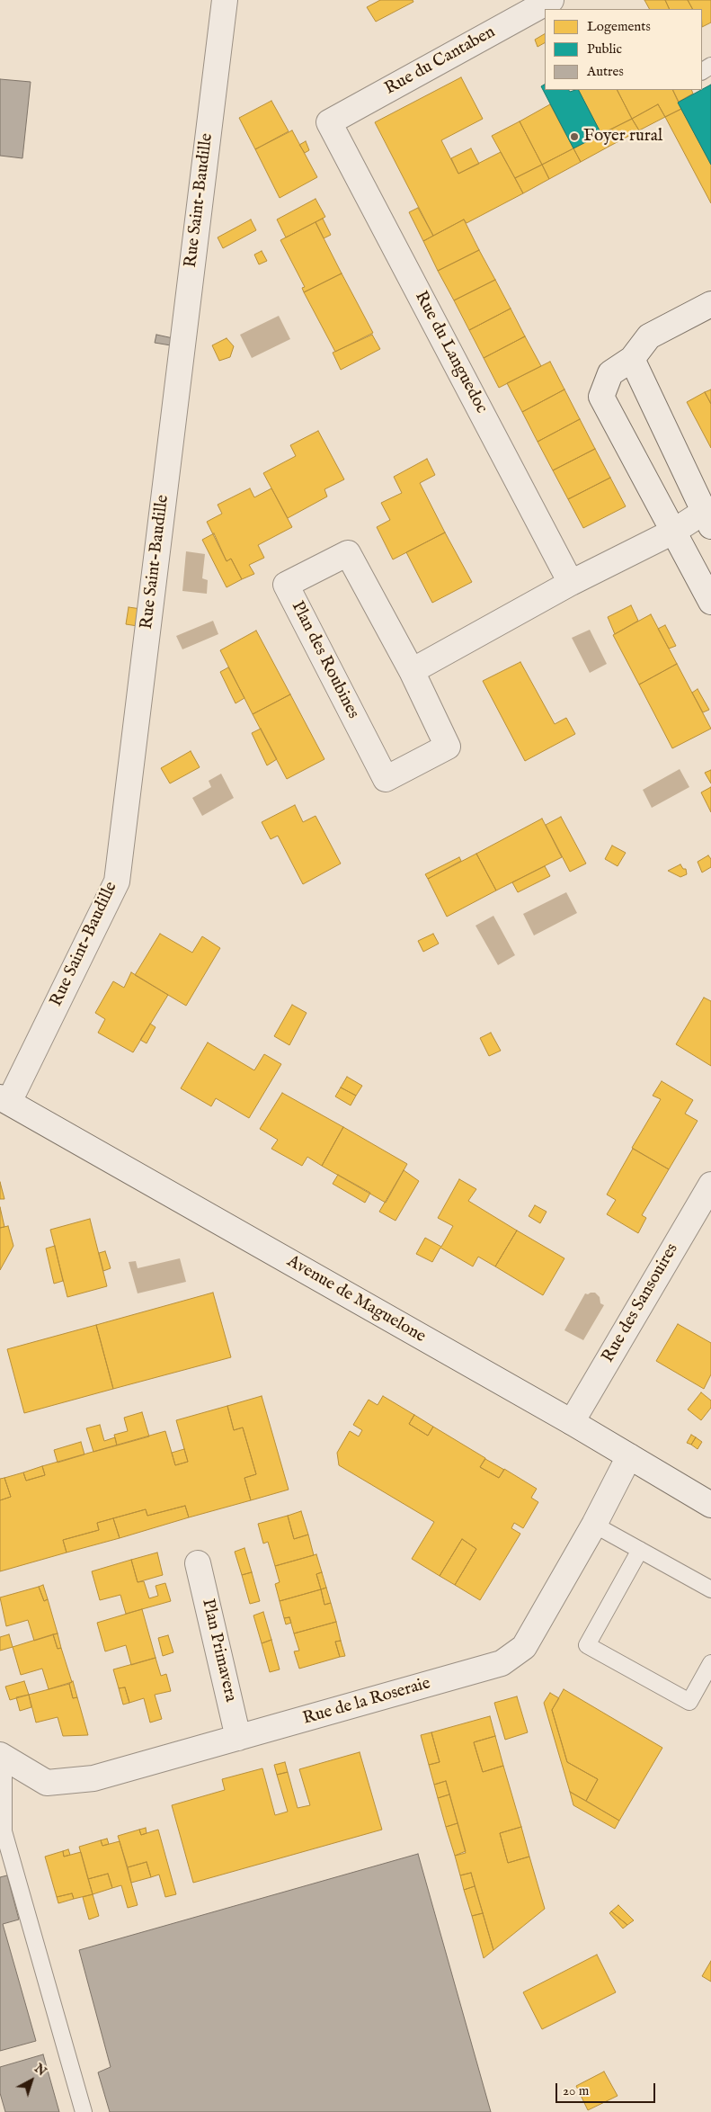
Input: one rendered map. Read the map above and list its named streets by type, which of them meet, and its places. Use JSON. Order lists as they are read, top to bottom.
{
  "streets": {
    "street": [
      "Rue du Cantaben",
      "Rue Saint-Baudille",
      "Rue du Languedoc",
      "Plan des Roubines",
      "Avenue de Maguelone",
      "Rue des Sansouires",
      "Plan Primavera",
      "Rue de la Roseraie"
    ]
  },
  "crossings": [
    ["Rue du Cantaben", "Rue du Languedoc"],
    ["Rue Saint-Baudille", "Avenue de Maguelone"],
    ["Avenue de Maguelone", "Rue des Sansouires"],
    ["Avenue de Maguelone", "Rue de la Roseraie"],
    ["Plan Primavera", "Rue de la Roseraie"]
  ],
  "places": ["Foyer rural"],
  "legend": ["Logements", "Public", "Autres"],
  "scale_bar": "20 m",
  "north": "top right"
}
